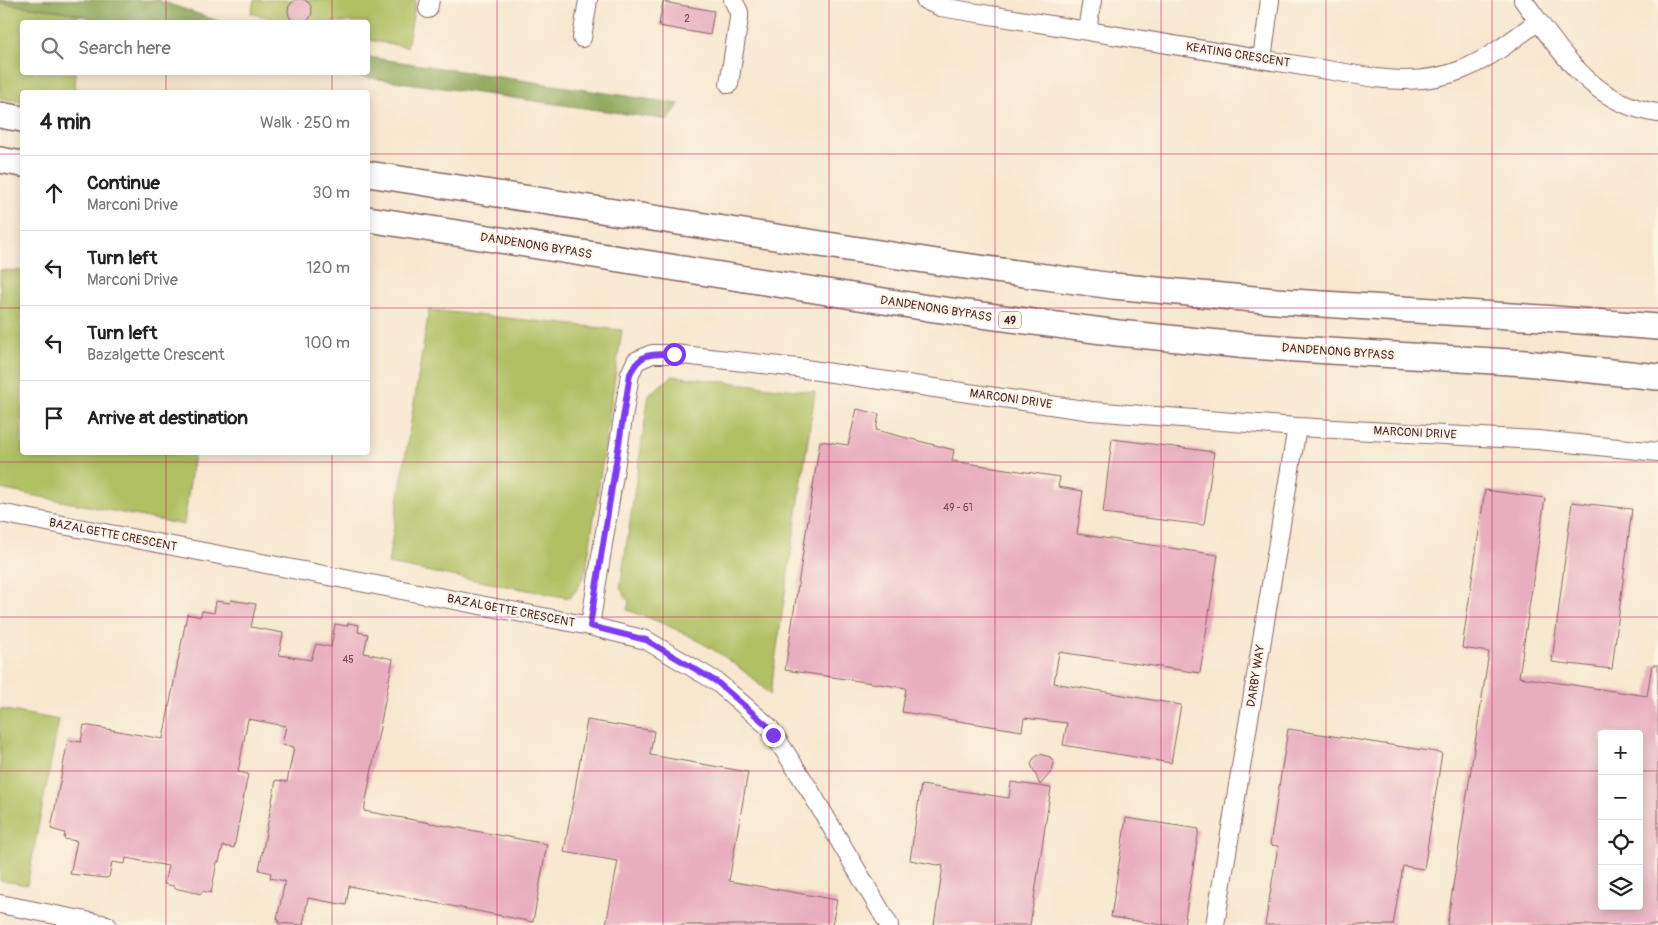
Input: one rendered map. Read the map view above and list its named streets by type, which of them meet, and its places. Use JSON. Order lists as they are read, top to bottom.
{
  "streets": {
    "highway": ["DANDENONG BYPASS", "49"],
    "street": [
      "KEATING CRESCENT",
      "MARCONI DRIVE",
      "BAZALGETTE CRESCENT",
      "DARBY WAY"
    ]
  },
  "crossings": [
    ["MARCONI DRIVE", "BAZALGETTE CRESCENT"],
    ["MARCONI DRIVE", "DARBY WAY"]
  ],
  "house_numbers": ["2", "49 - 61", "45"],
  "page": {
    "search": "Search here",
    "heading": ["4 min", "Walk · 250 m"],
    "list": [
      ["Continue", "Marconi Drive", "30 m"],
      ["Turn left", "Marconi Drive", "120 m"],
      ["Turn left", "Bazalgette Crescent", "100 m"],
      "Arrive at destination"
    ],
    "map_buttons": ["+", "−"]
  }
}
